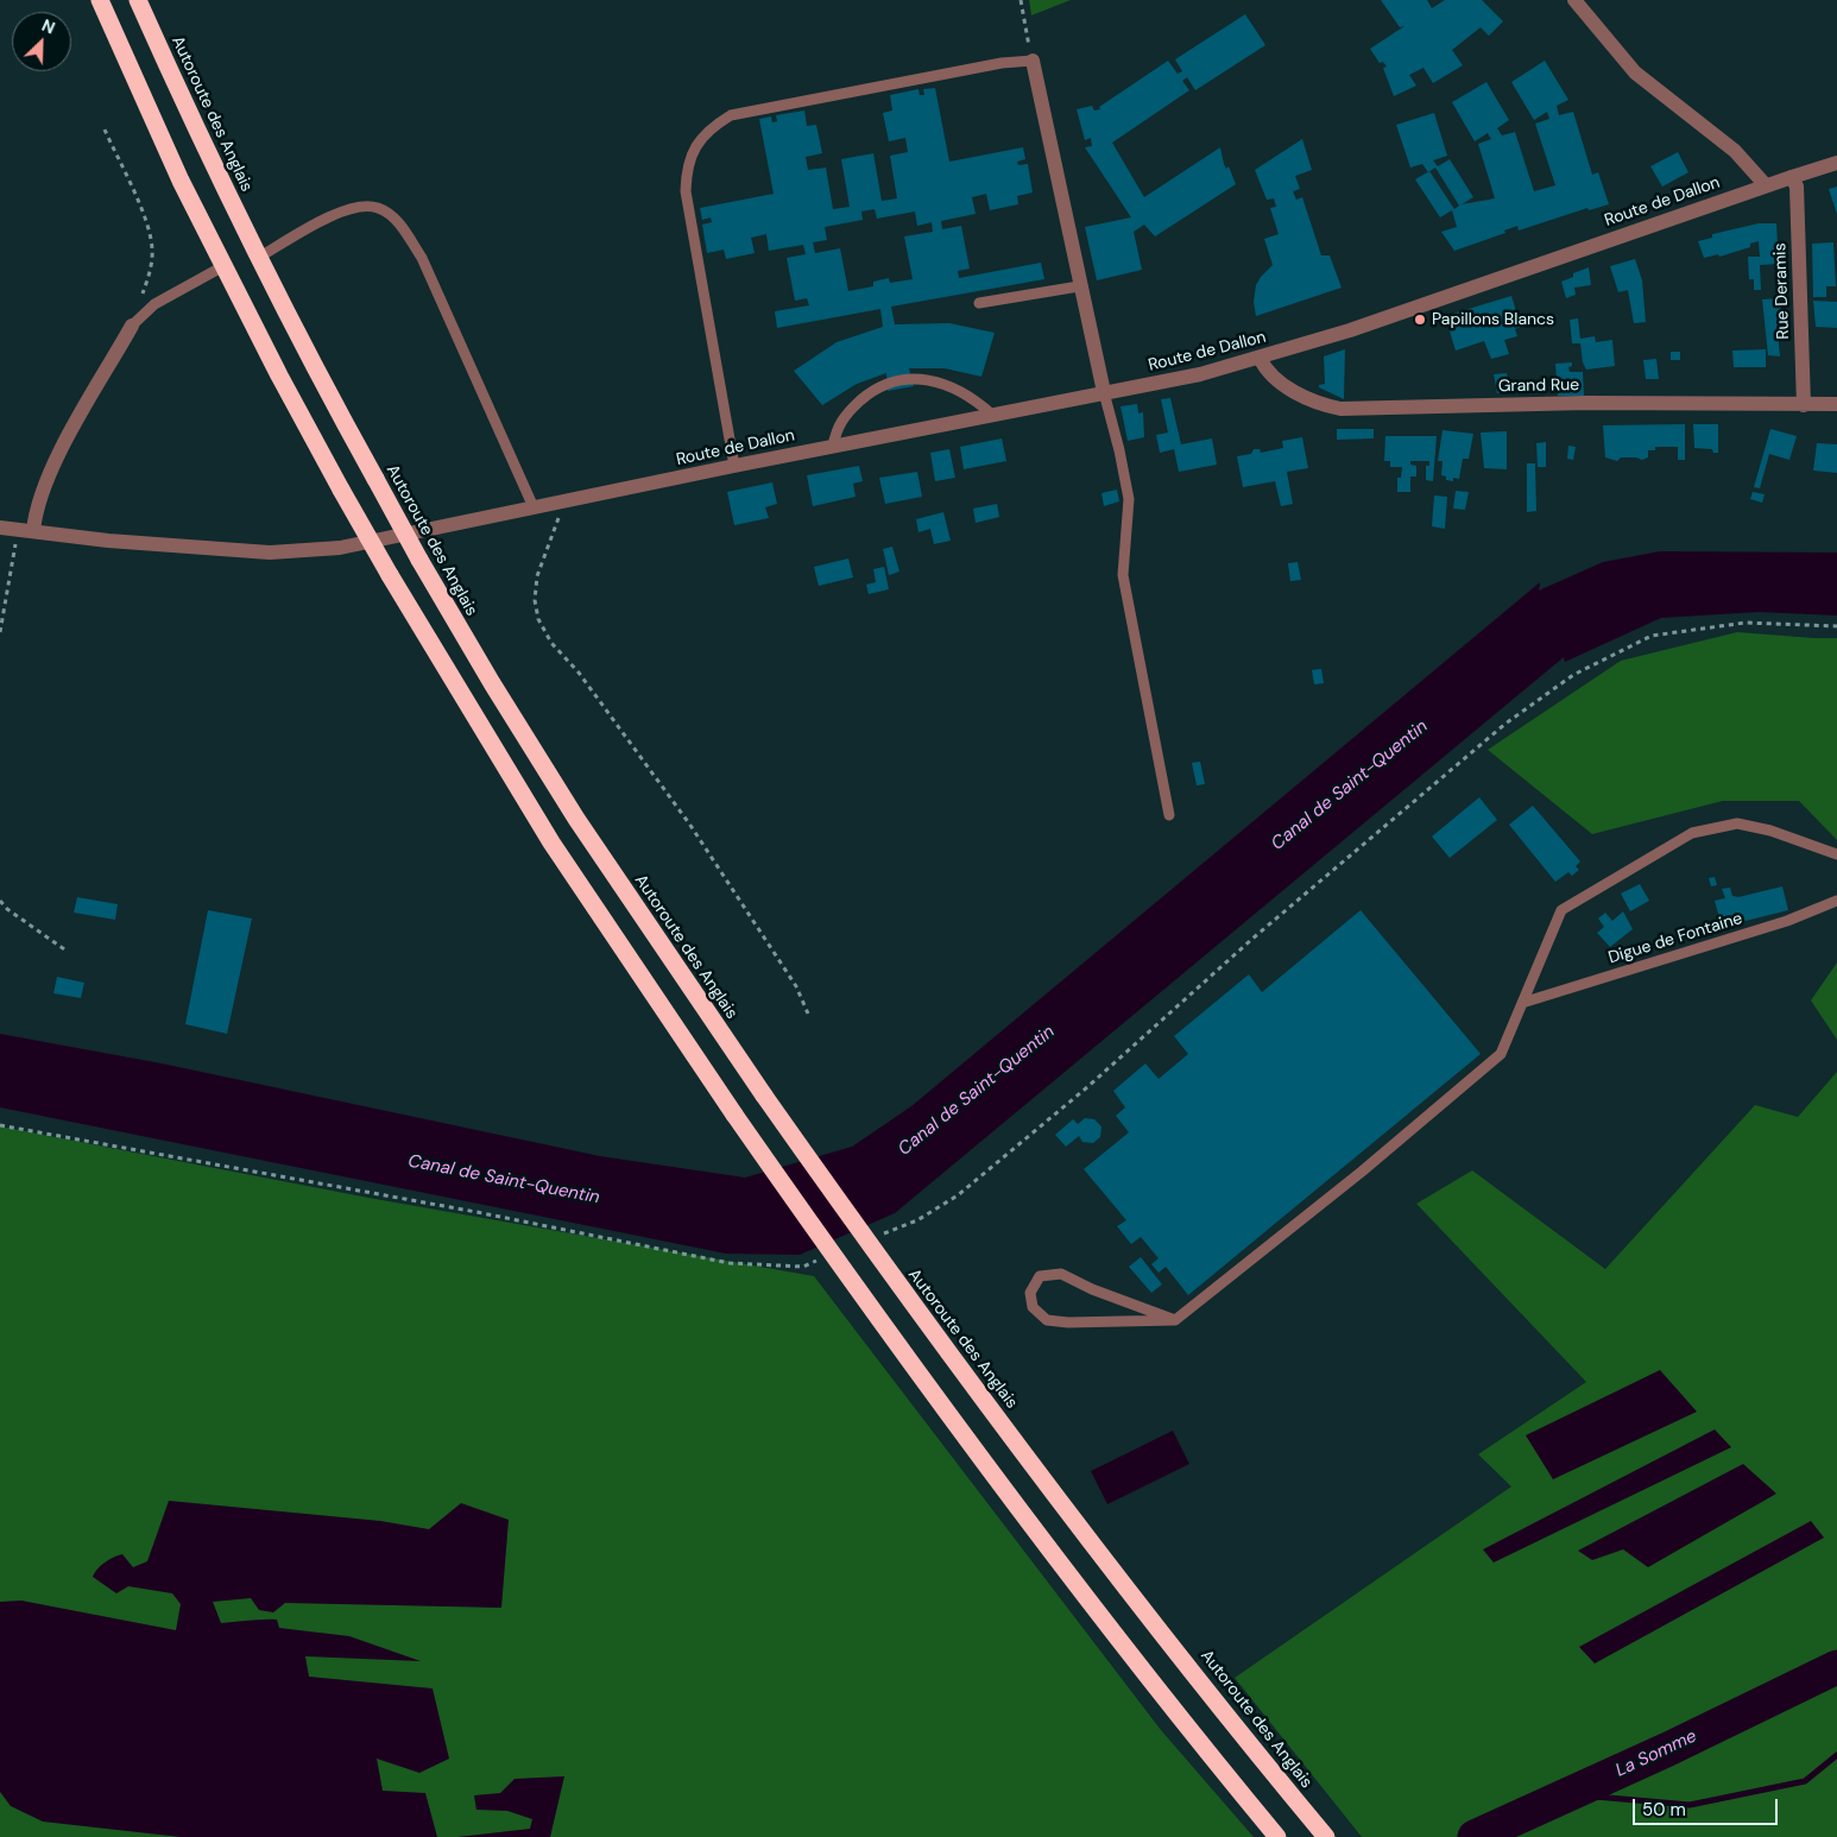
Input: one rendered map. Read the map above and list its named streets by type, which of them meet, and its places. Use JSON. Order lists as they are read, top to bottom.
{
  "streets": {
    "highway": ["Autoroute des Anglais"],
    "street": ["Route de Dallon", "Rue Deramis", "Grand Rue"],
    "lane": ["Digue de Fontaine"]
  },
  "crossings": [
    ["Route de Dallon", "Rue Deramis"],
    ["Route de Dallon", "Grand Rue"],
    ["Rue Deramis", "Grand Rue"]
  ],
  "water": ["Canal de Saint-Quentin", "La Somme"],
  "places": ["Papillons Blancs"],
  "scale_bar": "50 m",
  "north": "top right"
}
